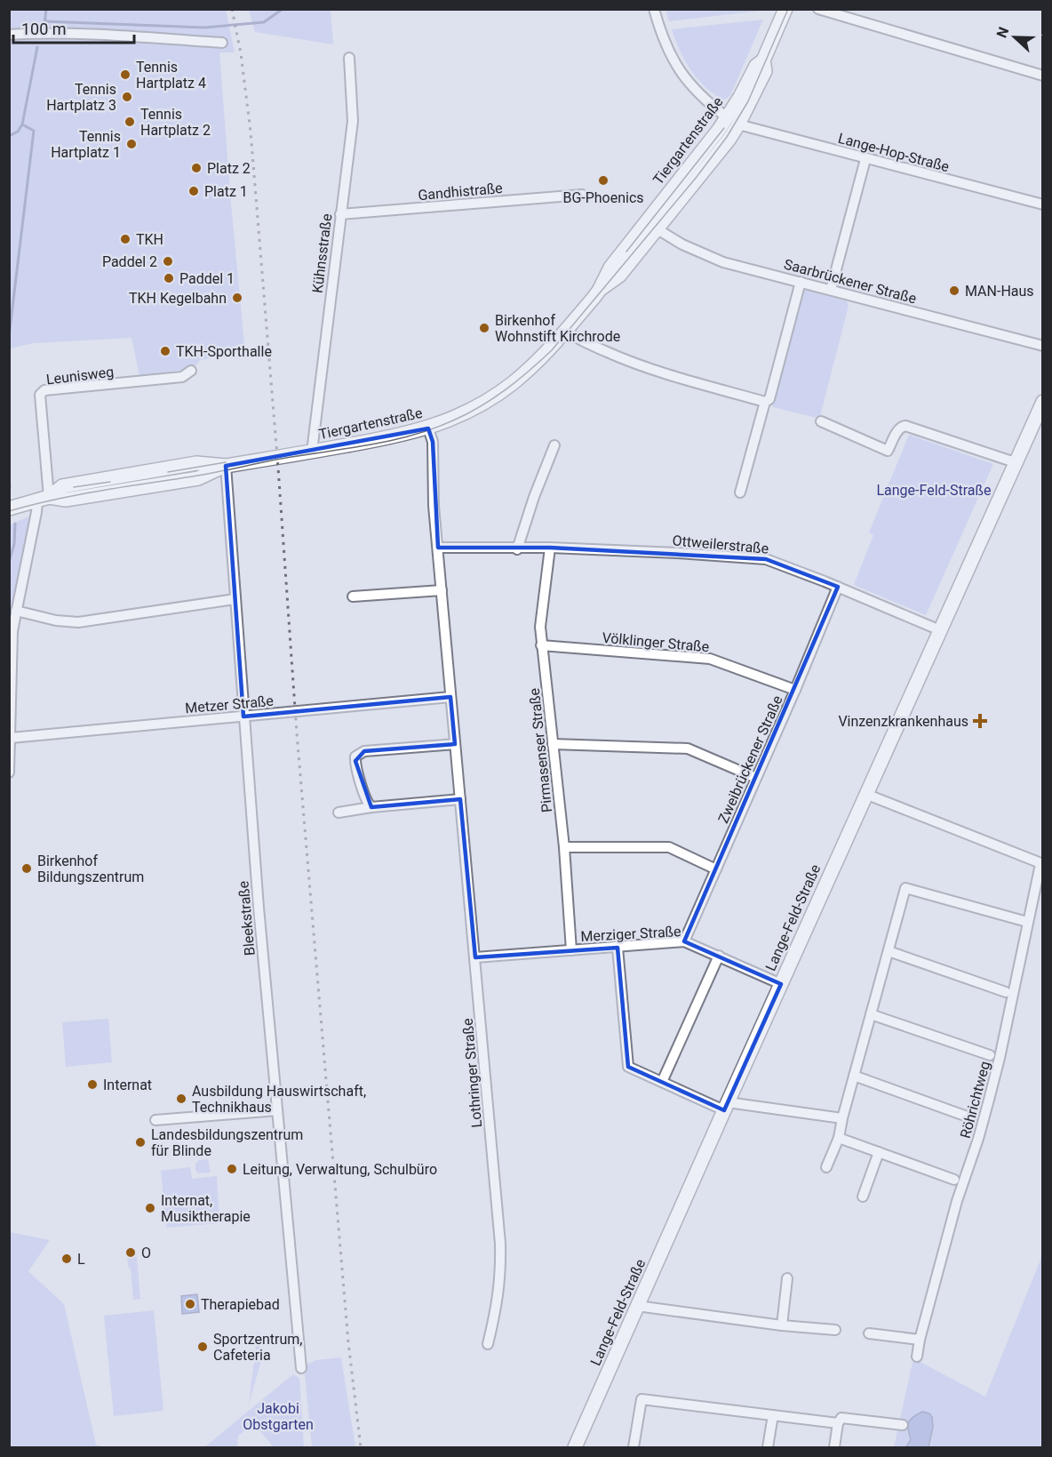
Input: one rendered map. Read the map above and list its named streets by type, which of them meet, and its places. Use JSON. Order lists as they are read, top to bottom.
{
  "streets": {
    "main road": ["Tiergartenstraße", "Lange-Feld-Straße"],
    "street": [
      "Lange-Hop-Straße",
      "Gandhistraße",
      "Kühnsstraße",
      "Saarbrückener Straße",
      "Leunisweg",
      "Ottweilerstraße",
      "Völklinger Straße",
      "Metzer Straße",
      "Pirmasenser Straße",
      "Zweibrückener Straße",
      "Bleekstraße",
      "Merziger Straße",
      "Lothringer Straße",
      "Röhrichtweg"
    ]
  },
  "crossings": [
    ["Tiergartenstraße", "Lange-Hop-Straße"],
    ["Tiergartenstraße", "Kühnsstraße"],
    ["Tiergartenstraße", "Saarbrückener Straße"],
    ["Tiergartenstraße", "Leunisweg"],
    ["Tiergartenstraße", "Bleekstraße"],
    ["Tiergartenstraße", "Lothringer Straße"],
    ["Gandhistraße", "Kühnsstraße"],
    ["Leunisweg", "Metzer Straße"],
    ["Ottweilerstraße", "Pirmasenser Straße"],
    ["Ottweilerstraße", "Zweibrückener Straße"],
    ["Ottweilerstraße", "Lange-Feld-Straße"],
    ["Ottweilerstraße", "Lothringer Straße"],
    ["Völklinger Straße", "Pirmasenser Straße"],
    ["Völklinger Straße", "Zweibrückener Straße"],
    ["Metzer Straße", "Bleekstraße"],
    ["Metzer Straße", "Lothringer Straße"],
    ["Pirmasenser Straße", "Merziger Straße"],
    ["Zweibrückener Straße", "Merziger Straße"],
    ["Lange-Feld-Straße", "Merziger Straße"],
    ["Merziger Straße", "Lothringer Straße"]
  ],
  "parks": ["Lange-Feld-Straße", "Jakobi Obstgarten"],
  "places": {
    "other": [
      "Tennis Hartplatz 4",
      "Tennis Hartplatz 3",
      "Tennis Hartplatz 2",
      "Tennis Hartplatz 1",
      "Platz 2",
      "BG-Phoenics",
      "Platz 1",
      "TKH",
      "Paddel 2",
      "Paddel 1",
      "MAN-Haus",
      "TKH Kegelbahn",
      "Birkenhof Wohnstift Kirchrode",
      "TKH-Sporthalle",
      "Birkenhof Bildungszentrum",
      "Internat",
      "Ausbildung Hauswirtschaft, Technikhaus",
      "Landesbildungszentrum für Blinde",
      "Leitung, Verwaltung, Schulbüro",
      "Internat, Musiktherapie",
      "O",
      "L",
      "Therapiebad",
      "Sportzentrum, Cafeteria"
    ],
    "health": ["Vinzenzkrankenhaus"]
  },
  "scale_bar": "100 m",
  "north": "left"
}
